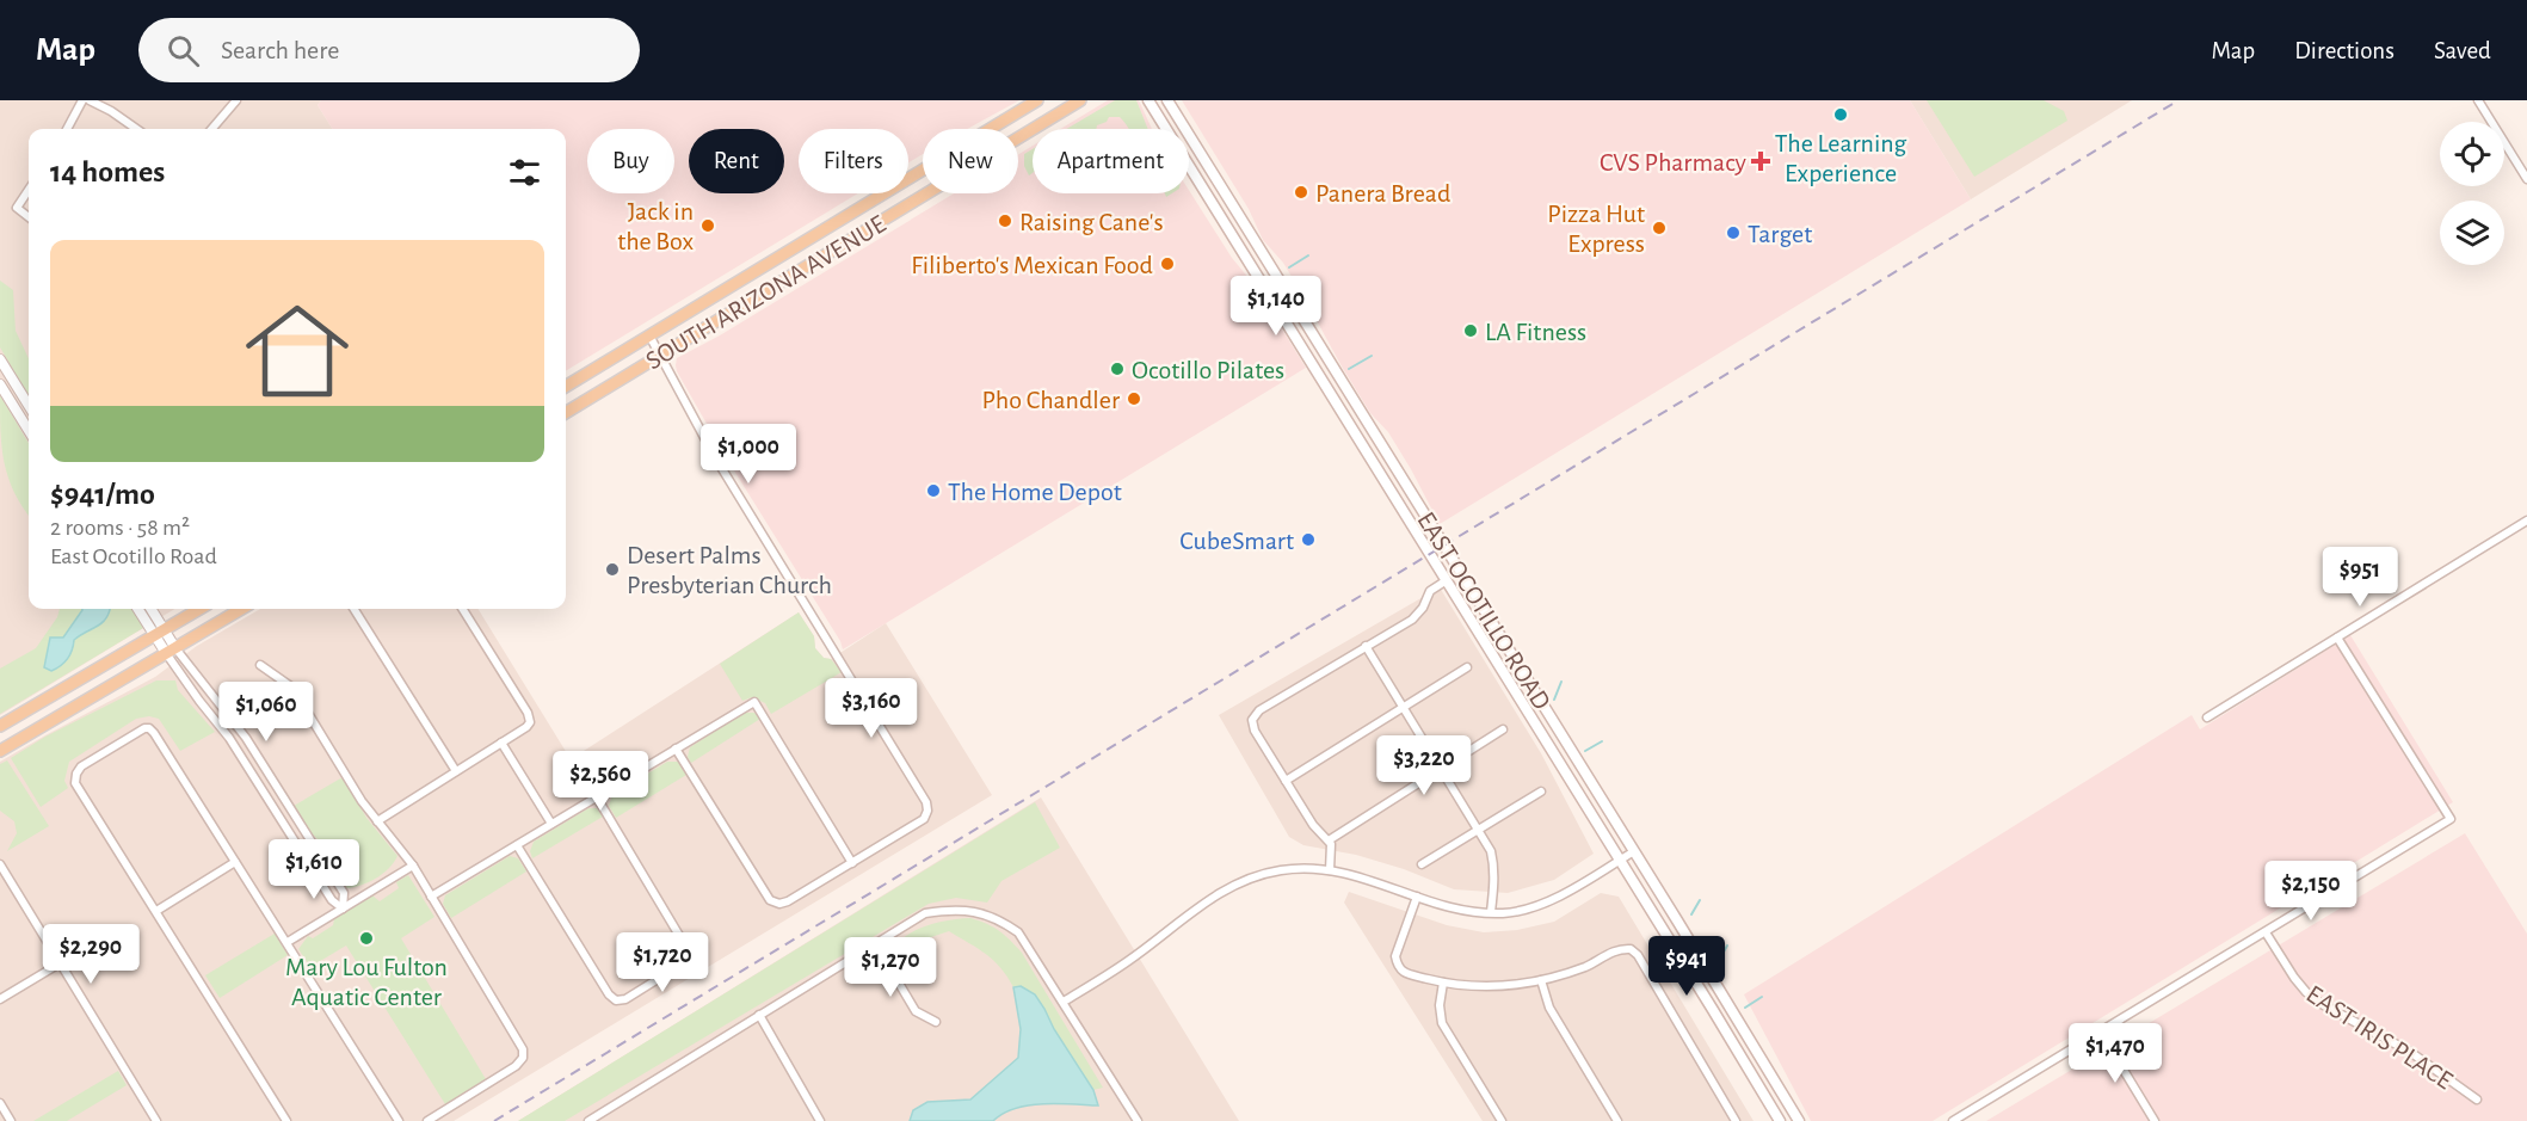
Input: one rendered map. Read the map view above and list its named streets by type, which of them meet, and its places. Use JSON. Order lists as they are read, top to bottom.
{
  "streets": {
    "main road": ["SOUTH ARIZONA AVENUE", "EAST OCOTILLO ROAD"],
    "street": ["EAST IRIS PLACE"]
  },
  "places": {
    "other": [
      "The Learning Experience",
      "Panera Bread",
      "Raising Cane's",
      "Jack in the Box",
      "Pizza Hut Express",
      "Target",
      "Filiberto's Mexican Food",
      "LA Fitness",
      "Ocotillo Pilates",
      "Pho Chandler",
      "The Home Depot",
      "CubeSmart",
      "Desert Palms Presbyterian Church",
      "Mary Lou Fulton Aquatic Center"
    ],
    "health": ["CVS Pharmacy"]
  },
  "page": {
    "header": "Map",
    "search": "Search here",
    "nav": ["Map", "Directions", "Saved"],
    "chip": [
      "Buy",
      "Rent",
      "Filters",
      "New",
      "Apartment"
    ],
    "heading": "14 homes",
    "list": [
      {
        "name": "$941/mo",
        "note": "2 rooms · 58 m² · East Ocotillo Road"
      }
    ],
    "price": [
      "$1,140",
      "$1,000",
      "$951",
      "$3,160",
      "$1,060",
      "$3,220",
      "$2,560",
      "$1,610",
      "$2,150",
      "$2,290",
      "$1,720",
      "$941",
      "$1,270",
      "$1,470"
    ]
  }
}
